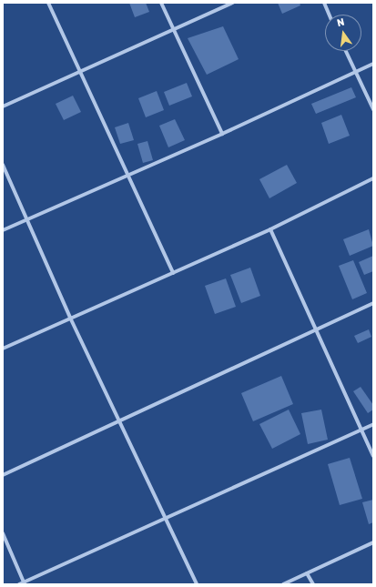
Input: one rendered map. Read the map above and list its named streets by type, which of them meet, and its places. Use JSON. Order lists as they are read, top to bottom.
{
  "north": "top"
}
